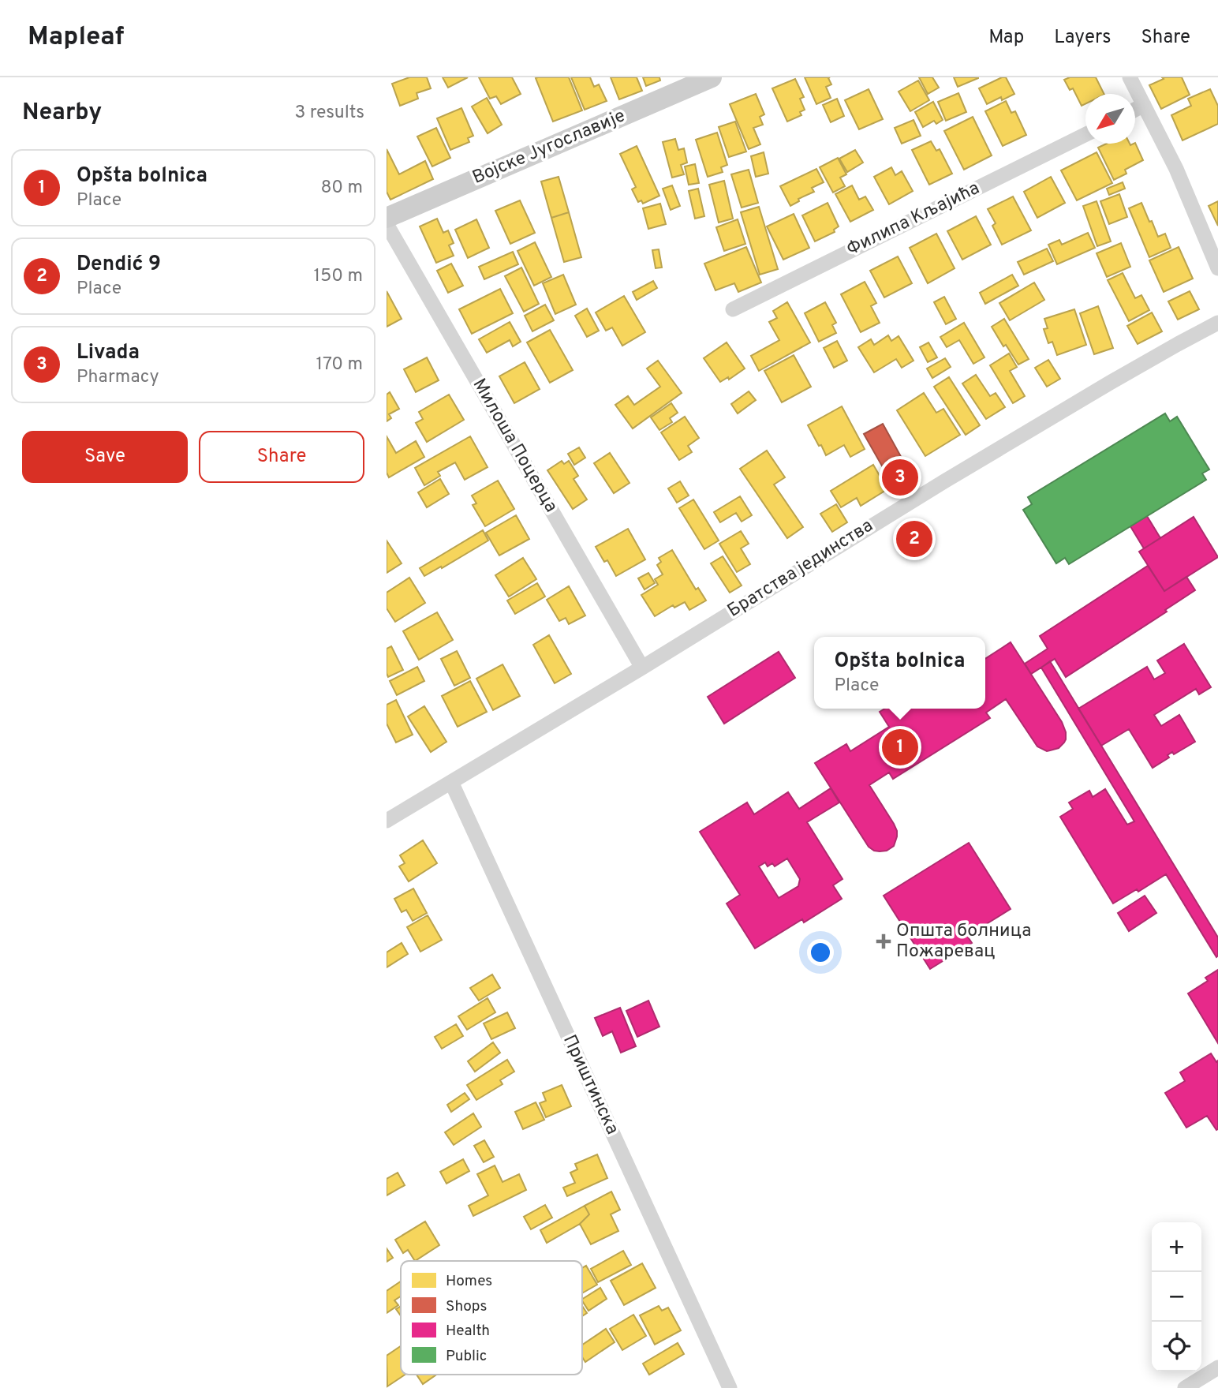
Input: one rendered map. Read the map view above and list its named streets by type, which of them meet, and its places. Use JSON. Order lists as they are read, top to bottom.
{
  "streets": {
    "main road": ["Војске Југославије"],
    "street": [
      "Филипа Кљајића",
      "Милоша Поцерца",
      "Братства јединства",
      "Приштинска"
    ]
  },
  "crossings": [
    ["Милоша Поцерца", "Братства јединства"],
    ["Братства јединства", "Приштинска"]
  ],
  "places": {
    "health": ["Општа болница Пожаревац"]
  },
  "legend": [
    "Homes",
    "Shops",
    "Health",
    "Public"
  ],
  "north": "bottom left",
  "page": {
    "header": "Mapleaf",
    "nav": ["Map", "Layers", "Share"],
    "heading": ["Nearby", "3 results"],
    "list": [
      {
        "mark": "1",
        "name": "Opšta bolnica",
        "note": "Place",
        "value": "80 m"
      },
      {
        "mark": "2",
        "name": "Dendić 9",
        "note": "Place",
        "value": "150 m"
      },
      {
        "mark": "3",
        "name": "Livada",
        "note": "Pharmacy",
        "value": "170 m"
      }
    ],
    "buttons": ["Save", "Share"],
    "pins": ["3", "2", "1"],
    "popup": ["Opšta bolnica", "Place"],
    "map_buttons": ["+", "−"]
  }
}
